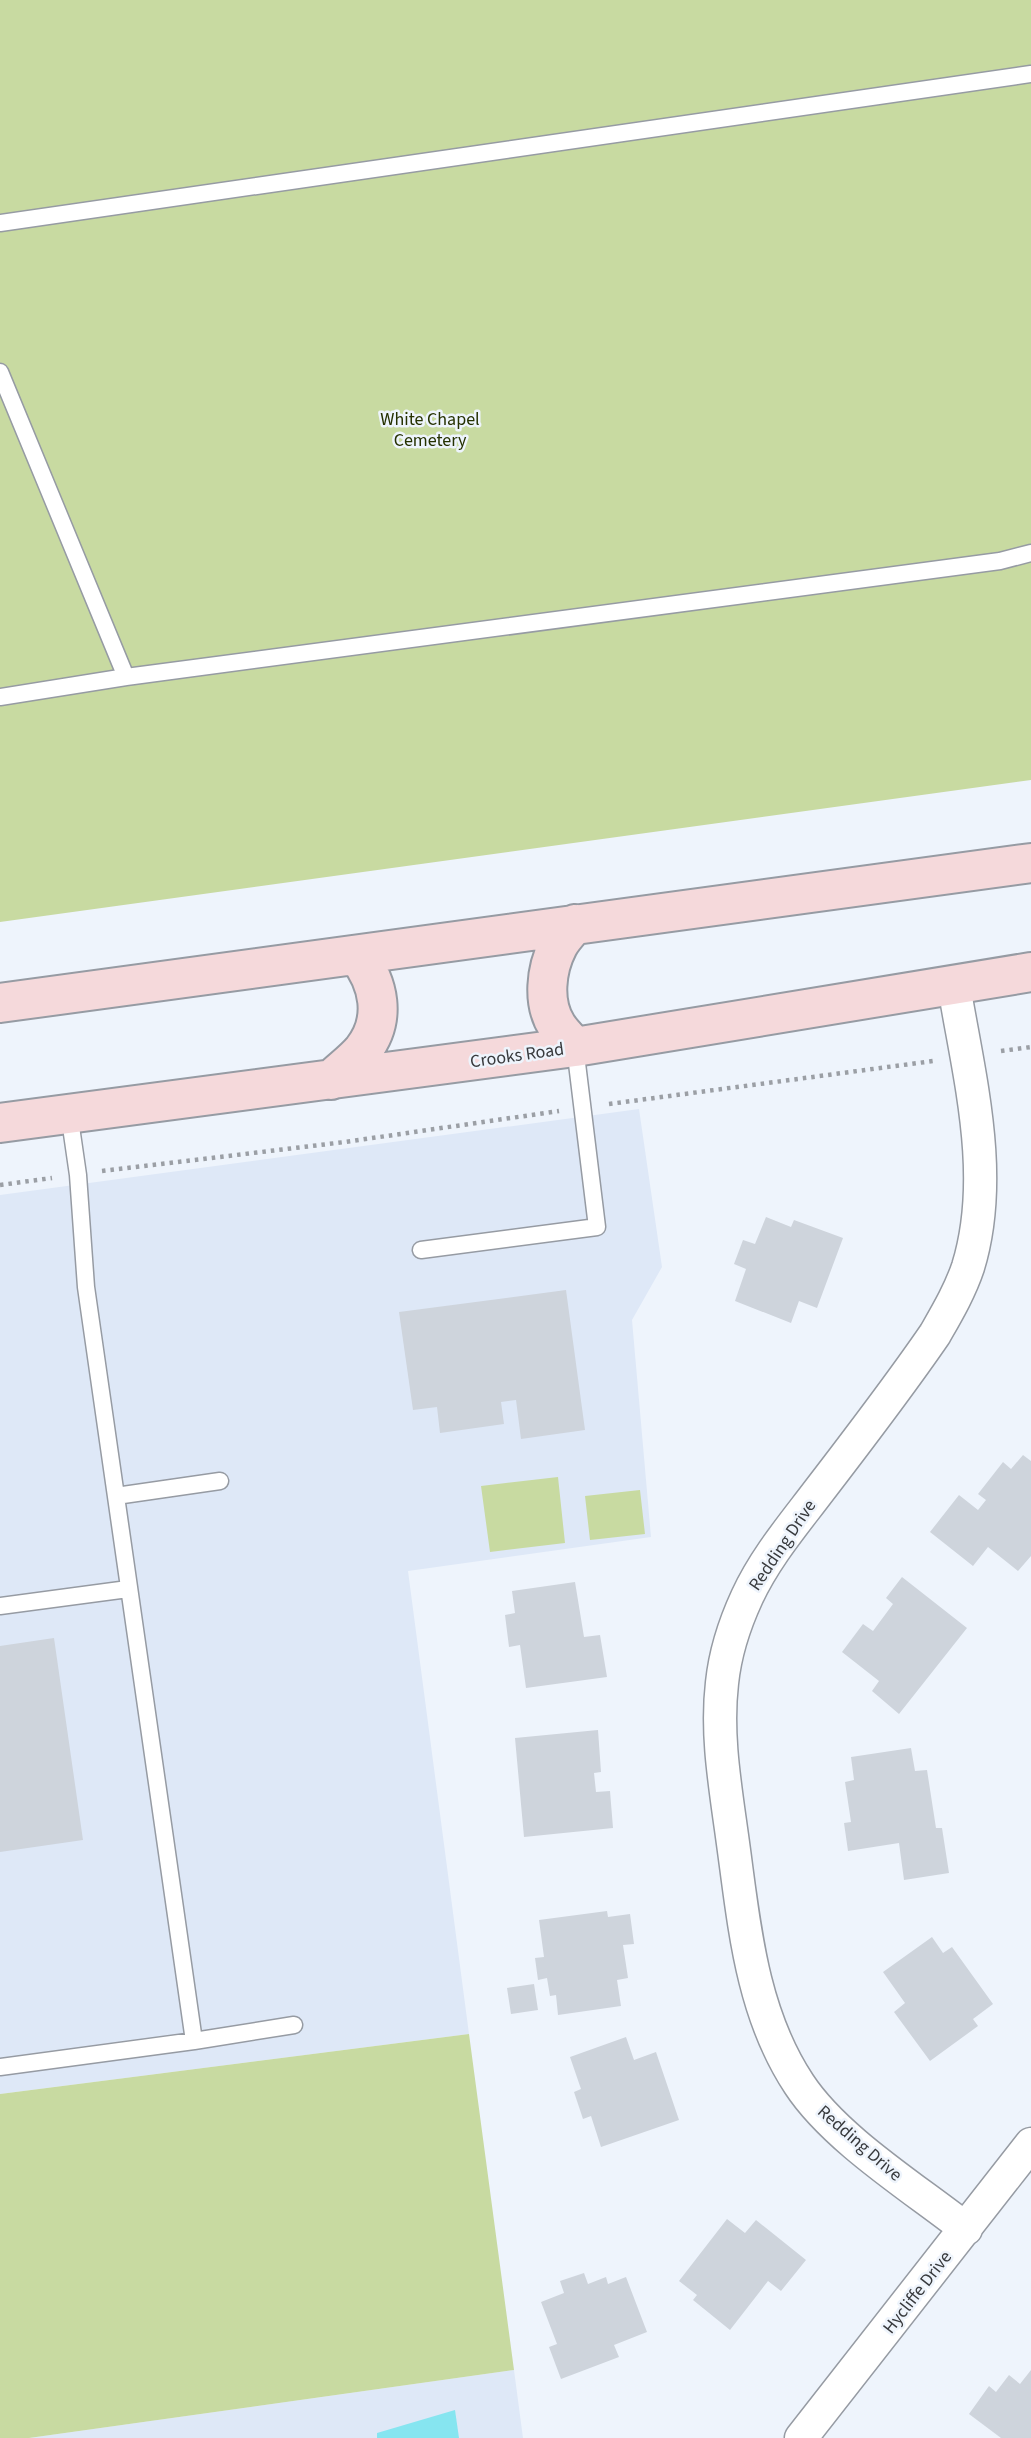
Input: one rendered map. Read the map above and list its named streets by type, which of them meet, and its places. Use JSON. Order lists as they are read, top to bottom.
{
  "streets": {
    "main road": ["Crooks Road"],
    "street": ["Redding Drive", "Hycliffe Drive"]
  },
  "crossings": [
    ["Crooks Road", "Redding Drive"],
    ["Redding Drive", "Hycliffe Drive"]
  ],
  "parks": ["White Chapel Cemetery"]
}
